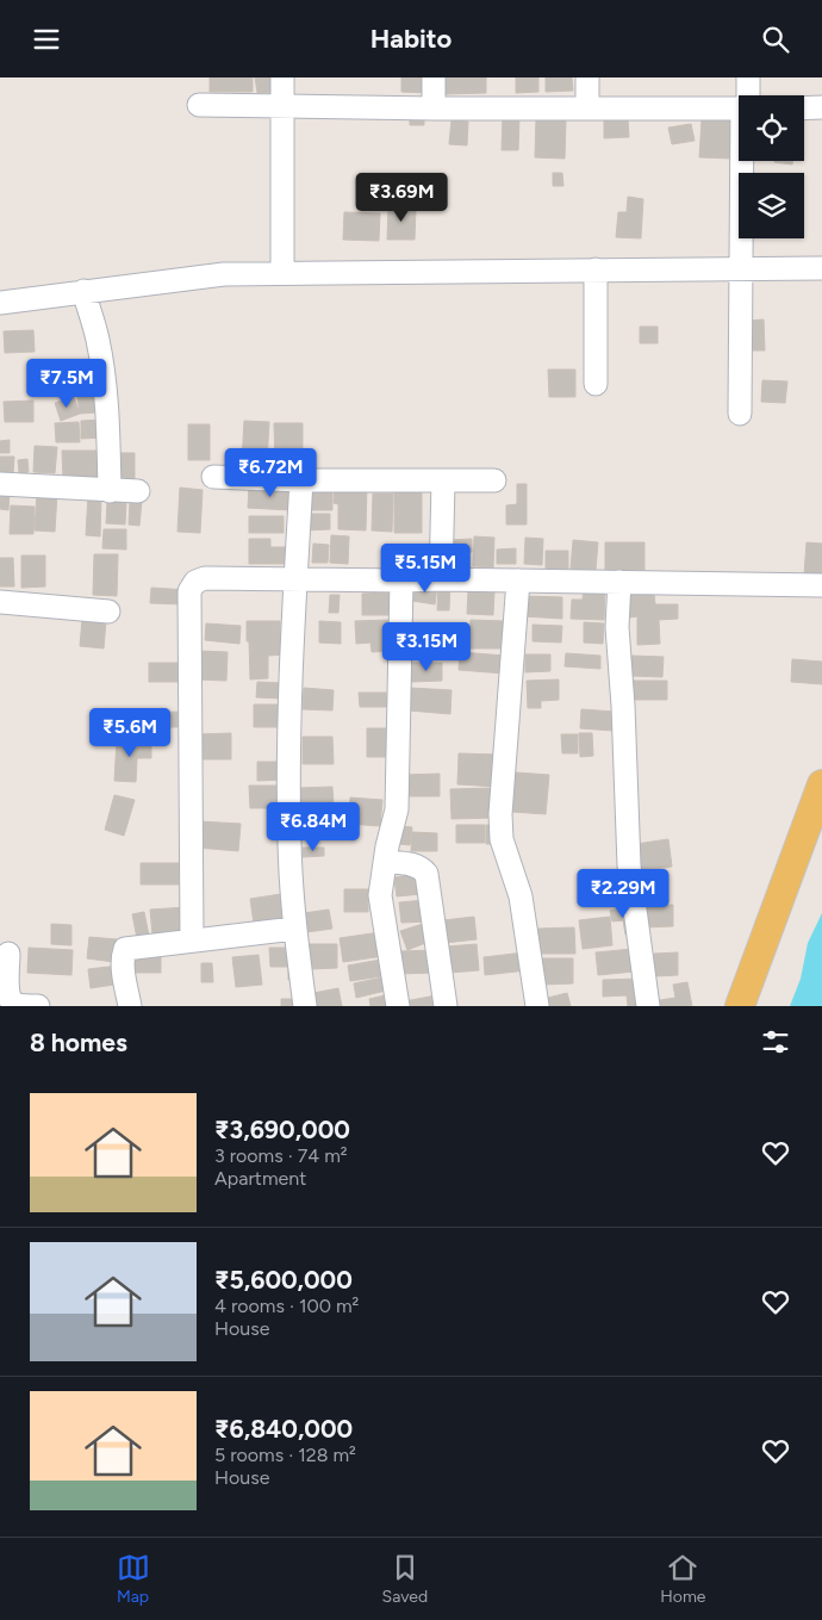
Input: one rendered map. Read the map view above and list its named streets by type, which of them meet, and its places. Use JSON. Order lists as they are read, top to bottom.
{
  "page": {
    "header": "Habito",
    "price": [
      "₹3.69M",
      "₹7.5M",
      "₹6.72M",
      "₹5.15M",
      "₹3.15M",
      "₹5.6M",
      "₹6.84M",
      "₹2.29M"
    ],
    "heading": "8 homes",
    "list": [
      {
        "name": "₹3,690,000",
        "note": "3 rooms · 74 m² · Apartment"
      },
      {
        "name": "₹5,600,000",
        "note": "4 rooms · 100 m² · House"
      },
      {
        "name": "₹6,840,000",
        "note": "5 rooms · 128 m² · House"
      }
    ],
    "tabs": ["Map", "Saved", "Home"]
  }
}
